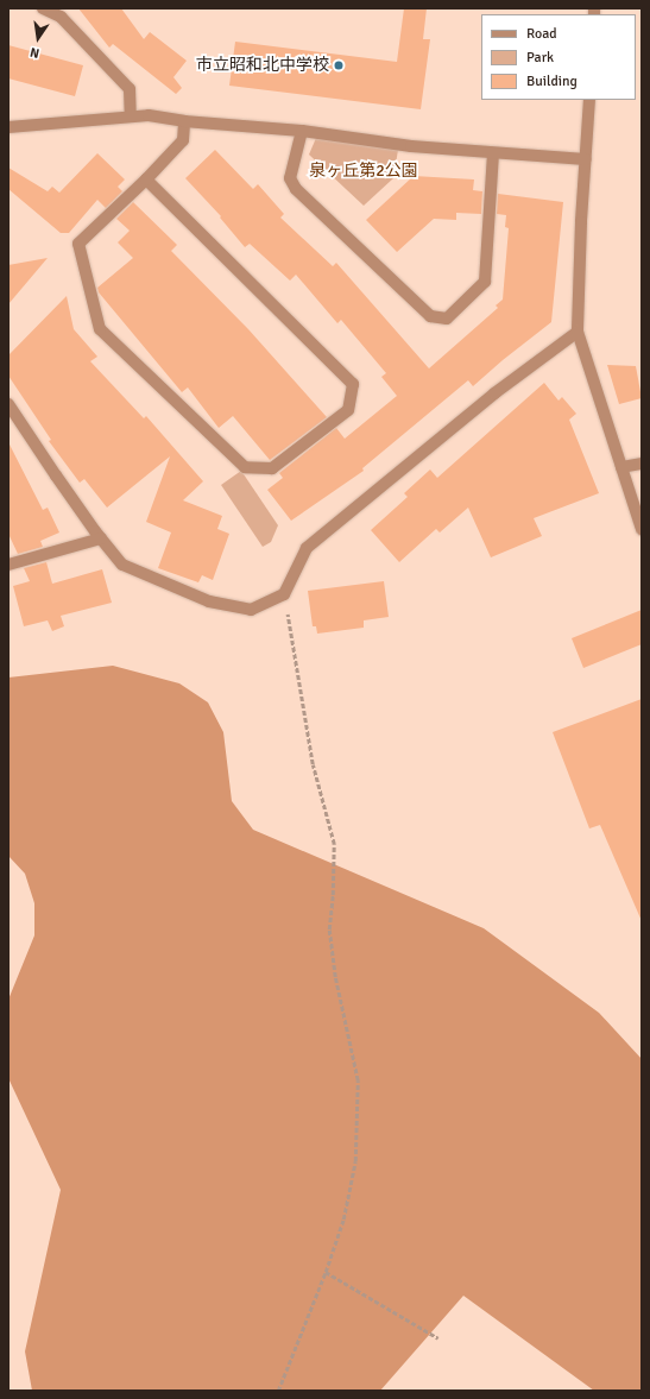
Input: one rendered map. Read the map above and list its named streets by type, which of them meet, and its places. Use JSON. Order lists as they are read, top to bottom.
{
  "parks": ["泉ヶ丘第2公園"],
  "places": ["市立昭和北中学校"],
  "legend": ["Road", "Park", "Building"],
  "north": "bottom"
}
